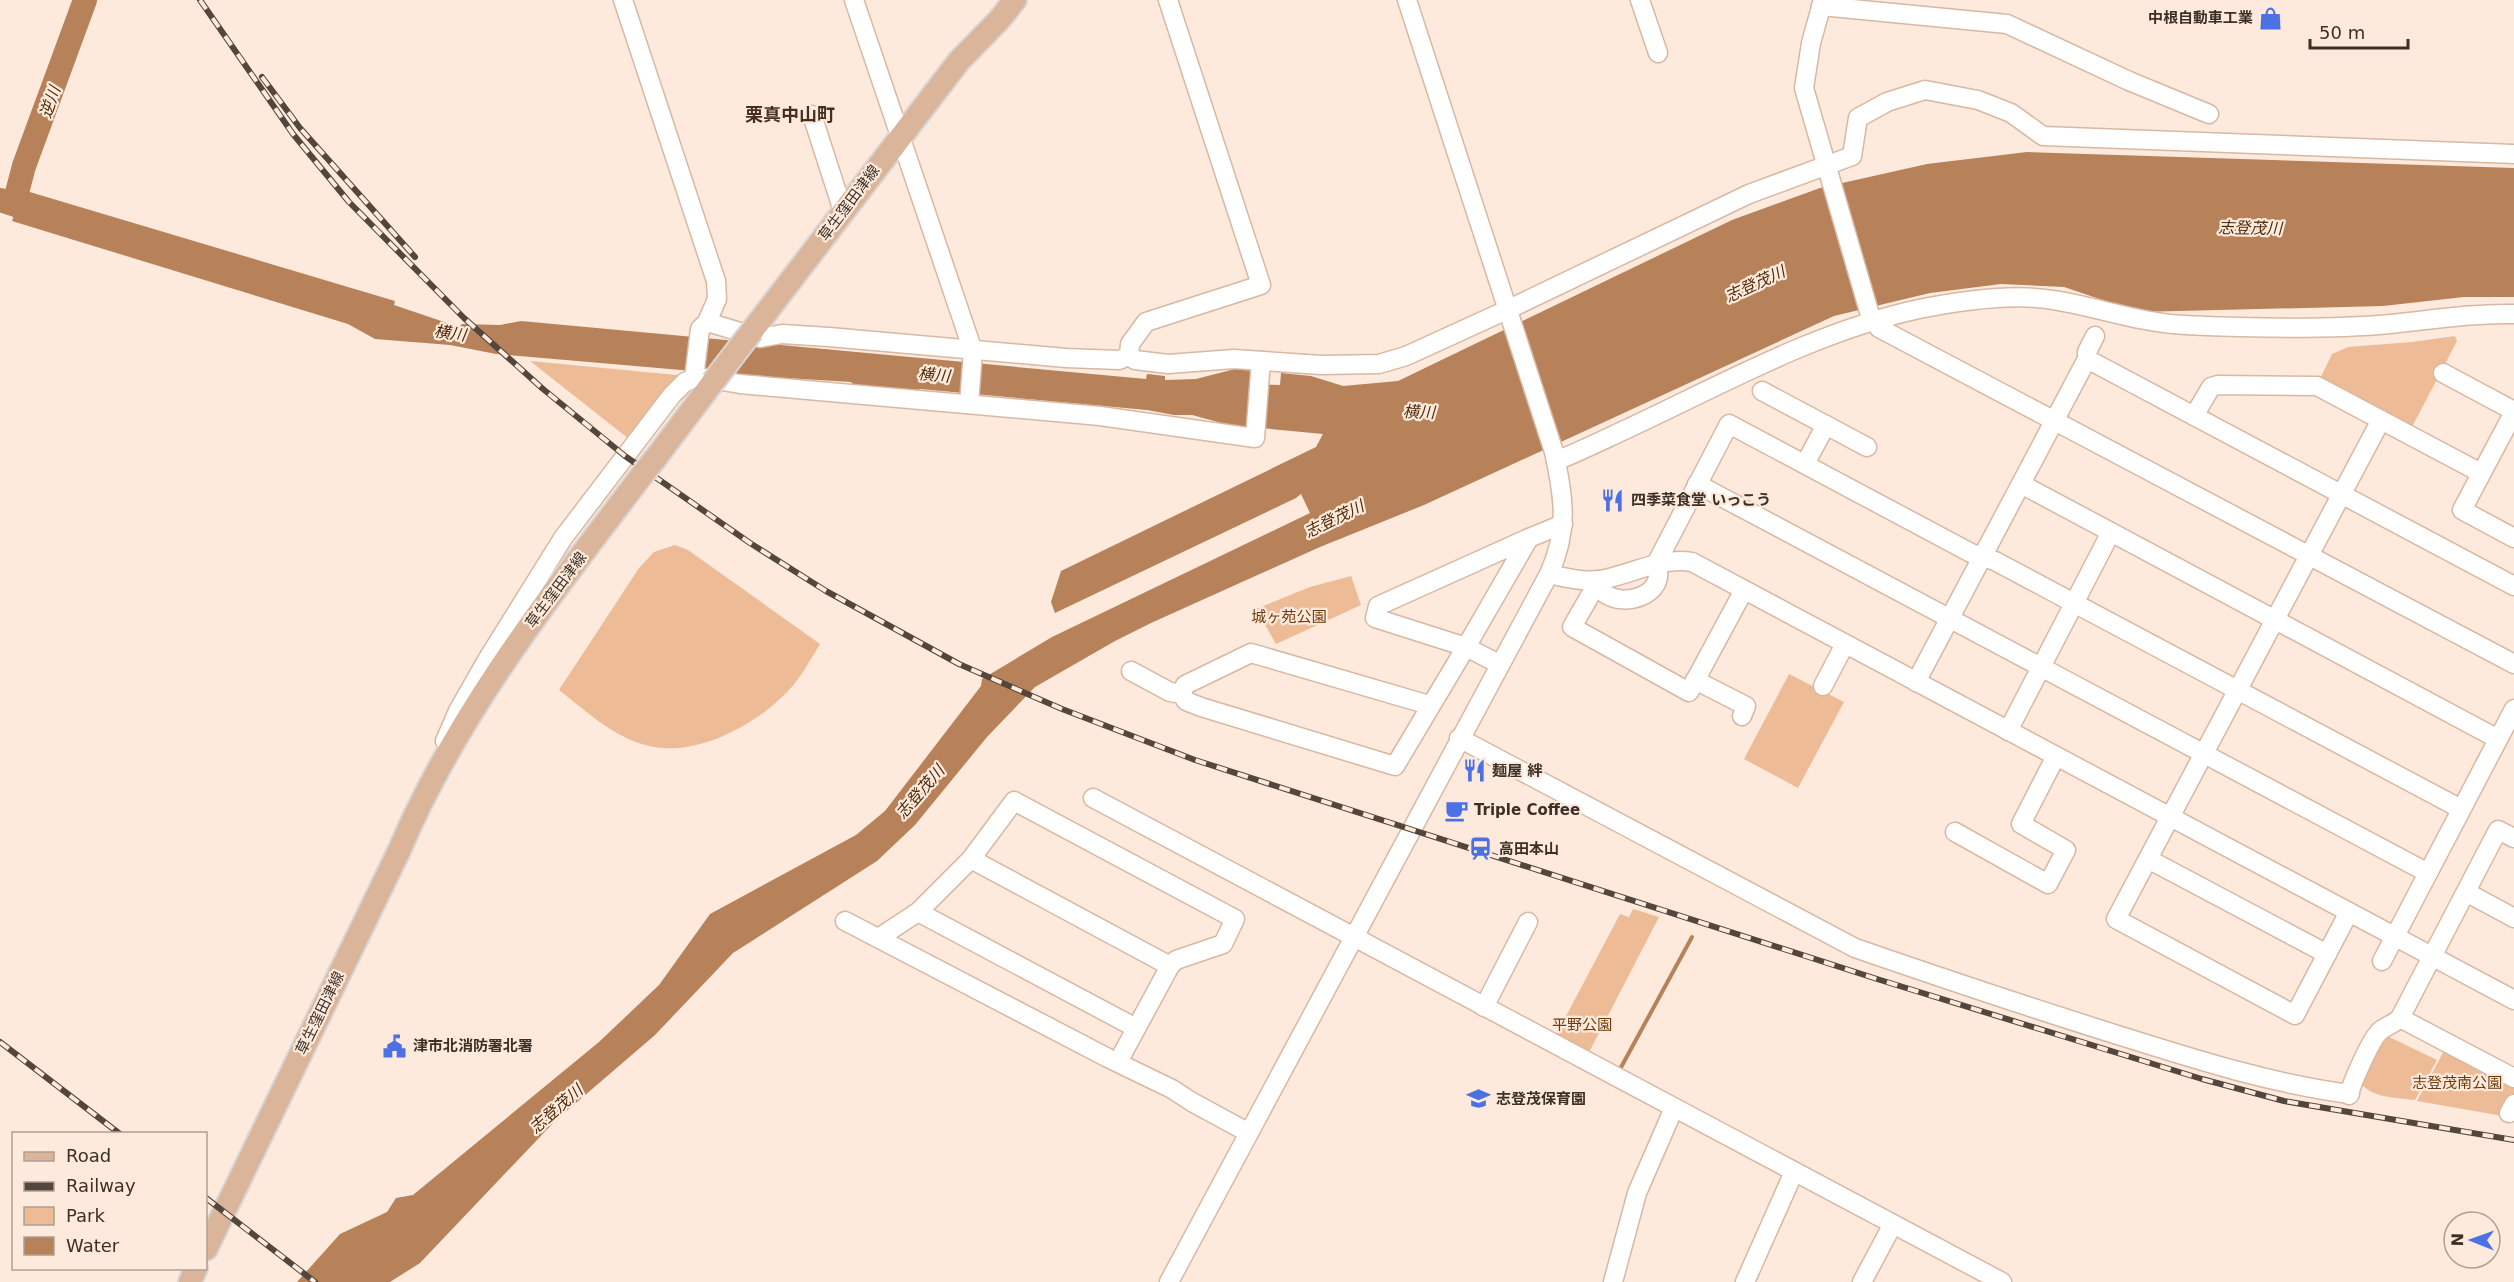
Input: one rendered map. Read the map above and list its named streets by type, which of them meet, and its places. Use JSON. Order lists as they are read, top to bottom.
{
  "streets": {
    "main road": ["草生窪田津線"]
  },
  "districts": ["栗真中山町"],
  "water": ["逆川", "志登茂川", "横川"],
  "parks": ["城ヶ苑公園", "平野公園", "志登茂南公園"],
  "places": {
    "shop": ["中根自動車工業"],
    "restaurant": ["四季菜食堂 いっこう", "麺屋 絆"],
    "cafe": ["Triple Coffee"],
    "station": ["高田本山"],
    "public building": ["津市北消防署北署"],
    "school or university": ["志登茂保育園"]
  },
  "legend": [
    "Road",
    "Railway",
    "Park",
    "Water"
  ],
  "scale_bar": "50 m",
  "north": "left"
}
